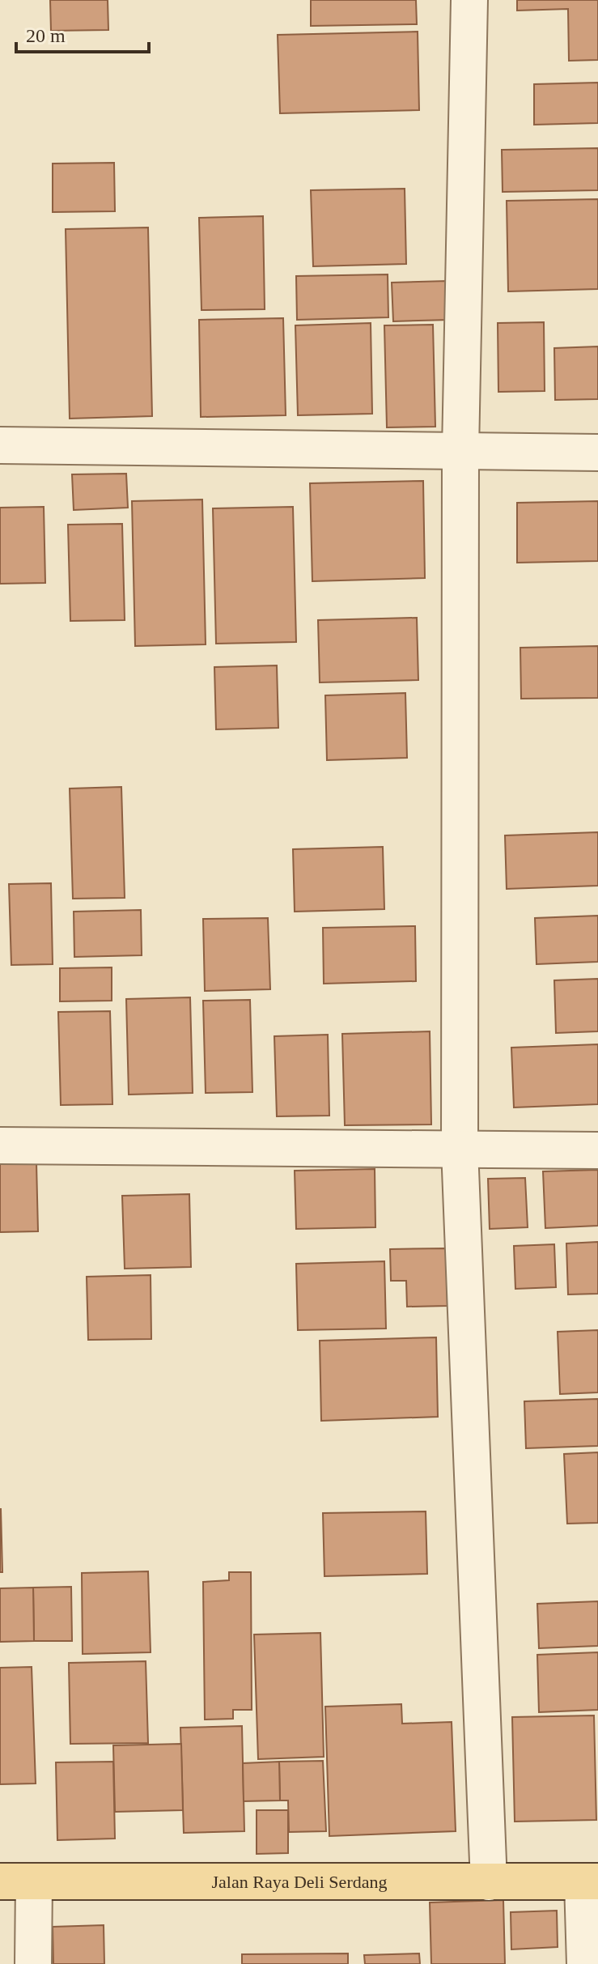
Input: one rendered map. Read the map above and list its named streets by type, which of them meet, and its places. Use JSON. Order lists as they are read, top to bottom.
{
  "streets": {
    "main road": ["Jalan Raya Deli Serdang"]
  },
  "scale_bar": "20 m"
}
